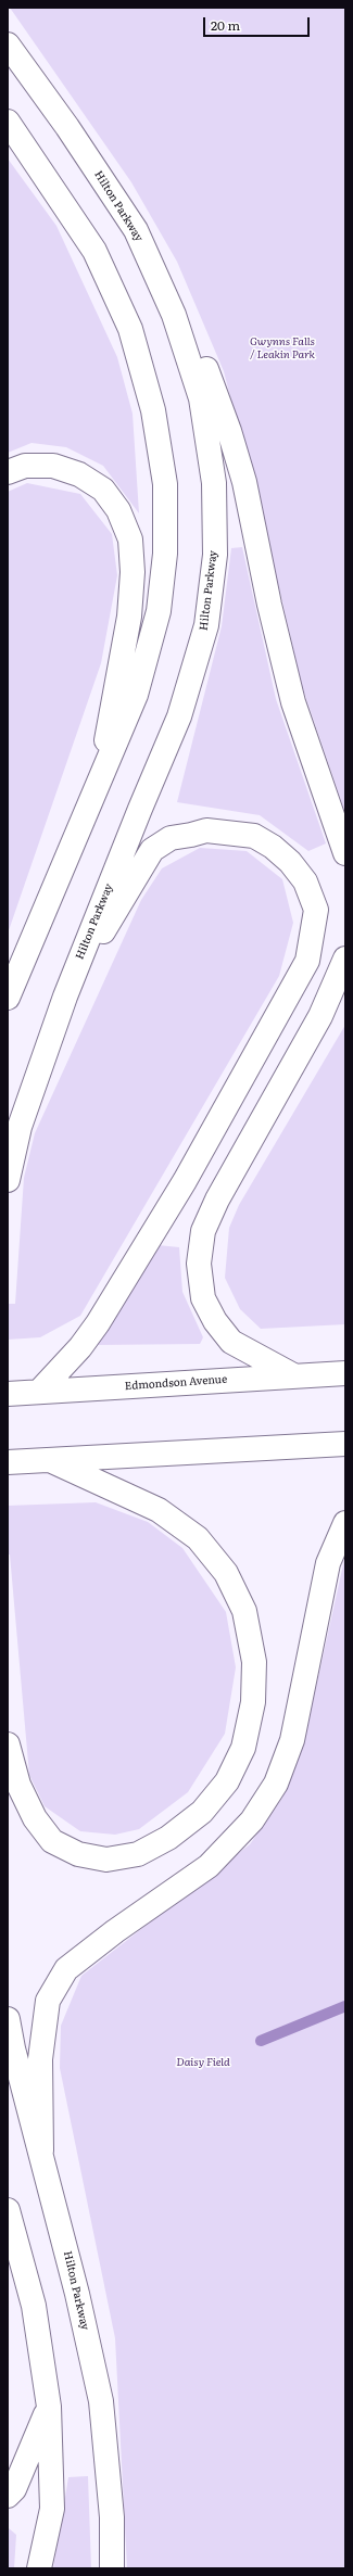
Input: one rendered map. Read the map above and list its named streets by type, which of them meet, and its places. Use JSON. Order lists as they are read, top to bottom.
{
  "streets": {
    "main road": ["Hilton Parkway", "Edmondson Avenue"]
  },
  "parks": ["Gwynns Falls / Leakin Park", "Daisy Field"],
  "scale_bar": "20 m"
}
